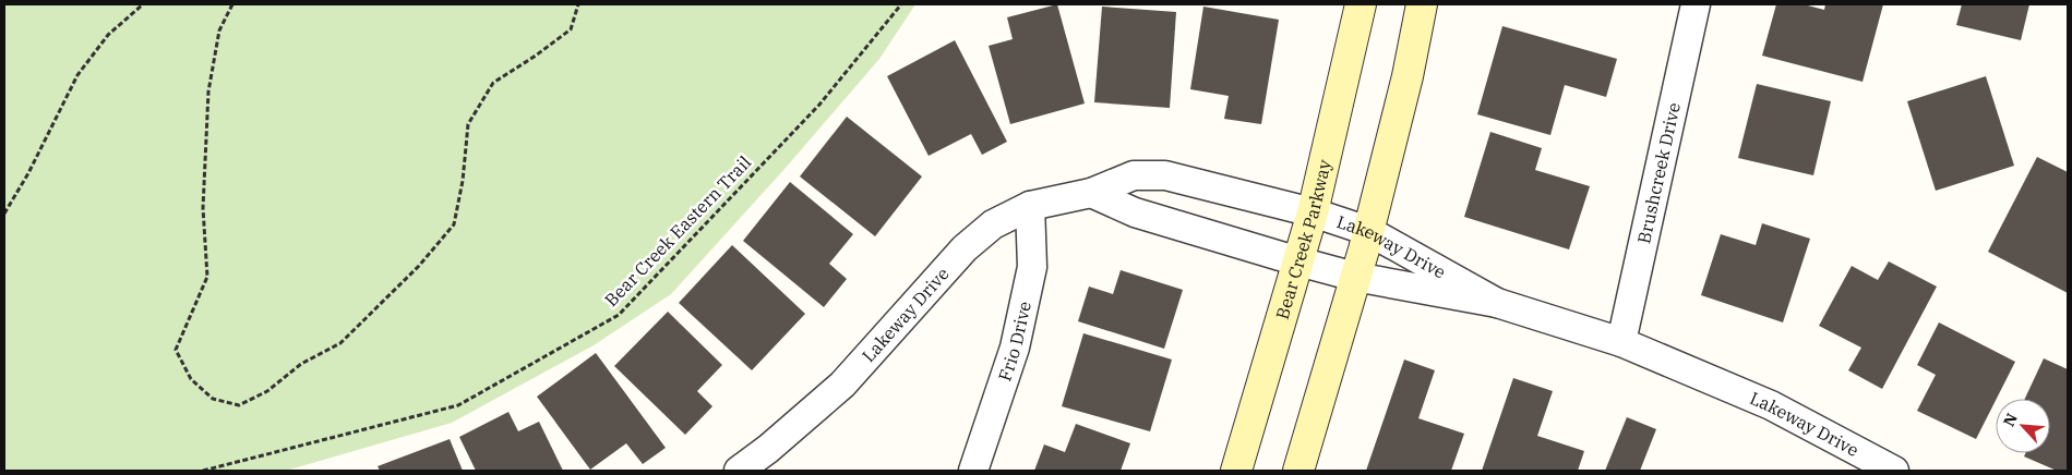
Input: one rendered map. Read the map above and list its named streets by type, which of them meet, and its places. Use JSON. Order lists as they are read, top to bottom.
{
  "streets": {
    "main road": ["Bear Creek Parkway"],
    "street": ["Brushcreek Drive", "Lakeway Drive", "Frio Drive"],
    "path": ["Bear Creek Eastern Trail"]
  },
  "crossings": [
    ["Brushcreek Drive", "Lakeway Drive"],
    ["Bear Creek Parkway", "Lakeway Drive"],
    ["Lakeway Drive", "Frio Drive"]
  ],
  "north": "top left"
}
